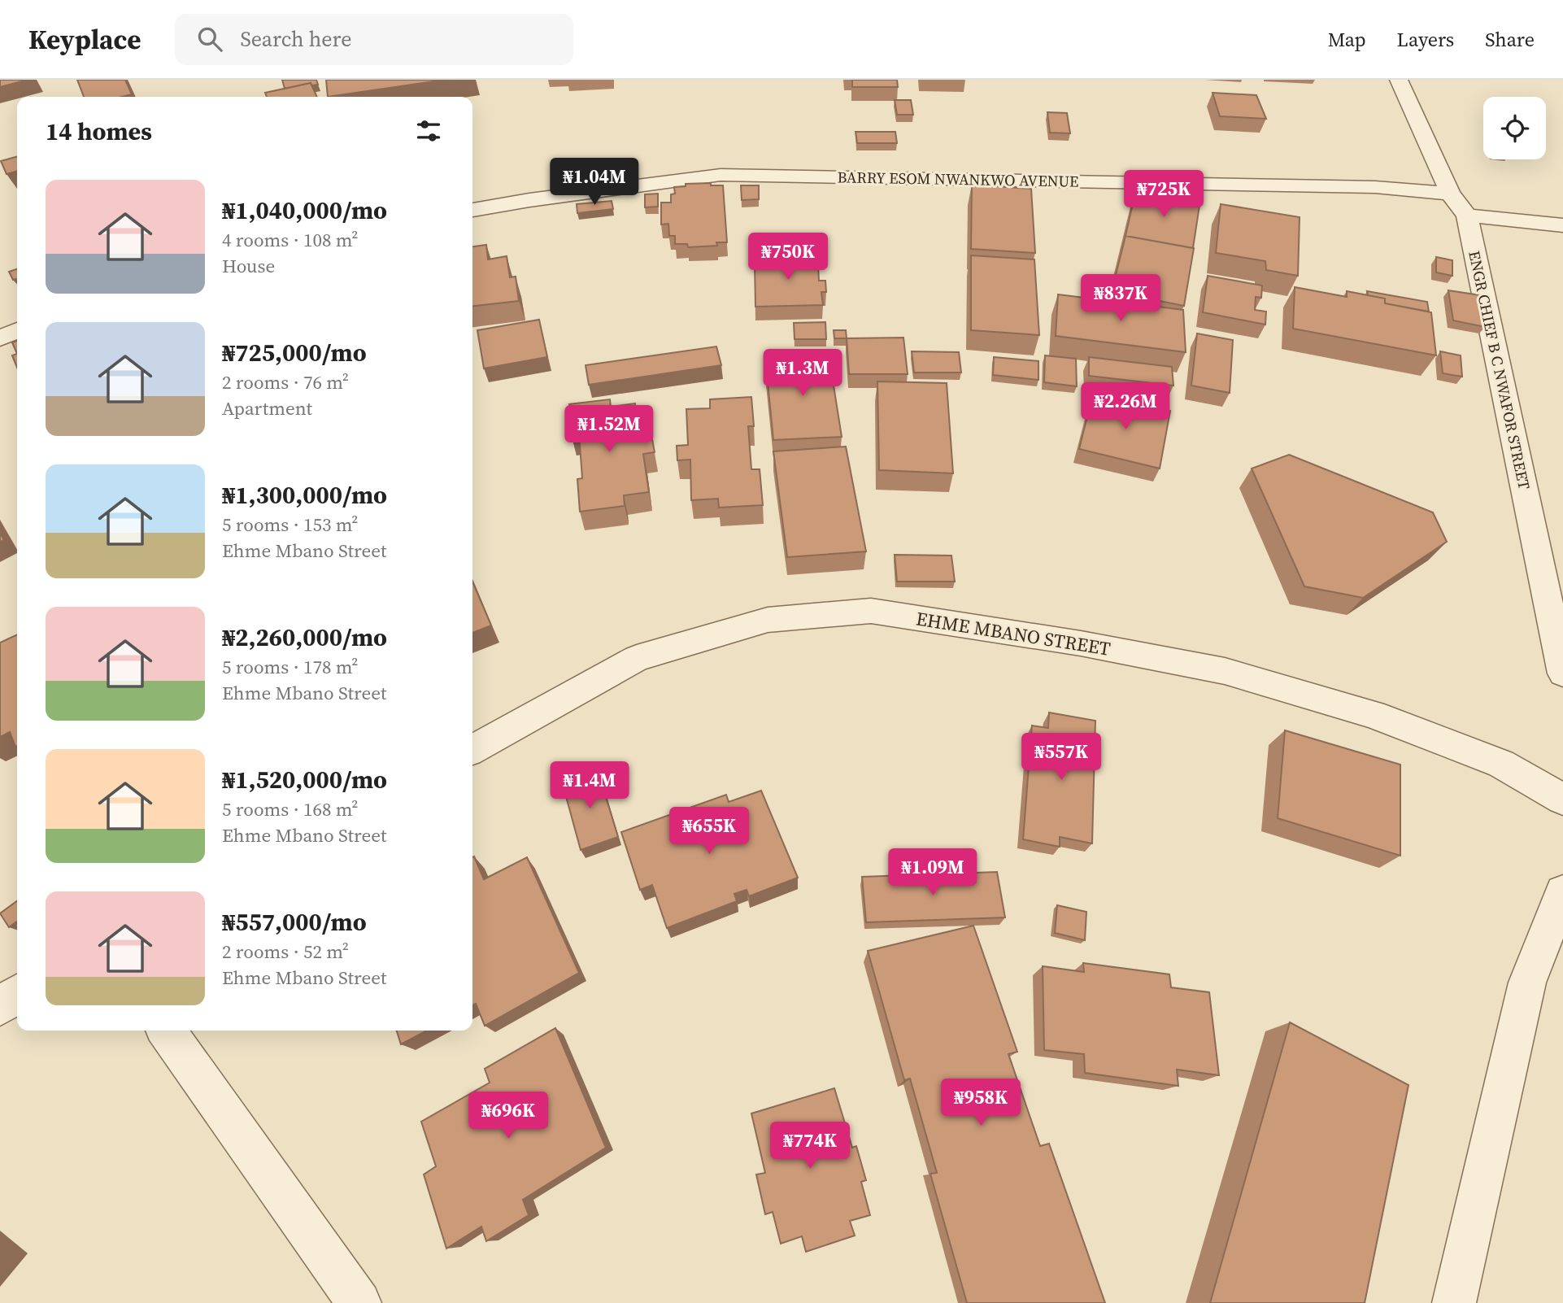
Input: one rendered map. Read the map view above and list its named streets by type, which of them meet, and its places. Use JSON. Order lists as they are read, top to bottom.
{
  "streets": {
    "street": ["BARRY ESOM NWANKWO AVENUE", "ENGR CHIEF B C NWAFOR STREET", "EHME MBANO STREET"]
  },
  "crossings": [
    ["BARRY ESOM NWANKWO AVENUE", "ENGR CHIEF B C NWAFOR STREET"]
  ],
  "page": {
    "header": "Keyplace",
    "search": "Search here",
    "nav": ["Map", "Layers", "Share"],
    "heading": "14 homes",
    "price": [
      "₦1.04M",
      "₦725K",
      "₦750K",
      "₦837K",
      "₦1.3M",
      "₦2.26M",
      "₦1.52M",
      "₦557K",
      "₦1.4M",
      "₦655K",
      "₦1.09M",
      "₦958K",
      "₦696K",
      "₦774K"
    ],
    "list": [
      {
        "name": "₦1,040,000/mo",
        "note": "4 rooms · 108 m² · House"
      },
      {
        "name": "₦725,000/mo",
        "note": "2 rooms · 76 m² · Apartment"
      },
      {
        "name": "₦1,300,000/mo",
        "note": "5 rooms · 153 m² · Ehme Mbano Street"
      },
      {
        "name": "₦2,260,000/mo",
        "note": "5 rooms · 178 m² · Ehme Mbano Street"
      },
      {
        "name": "₦1,520,000/mo",
        "note": "5 rooms · 168 m² · Ehme Mbano Street"
      },
      {
        "name": "₦557,000/mo",
        "note": "2 rooms · 52 m² · Ehme Mbano Street"
      }
    ]
  }
}
